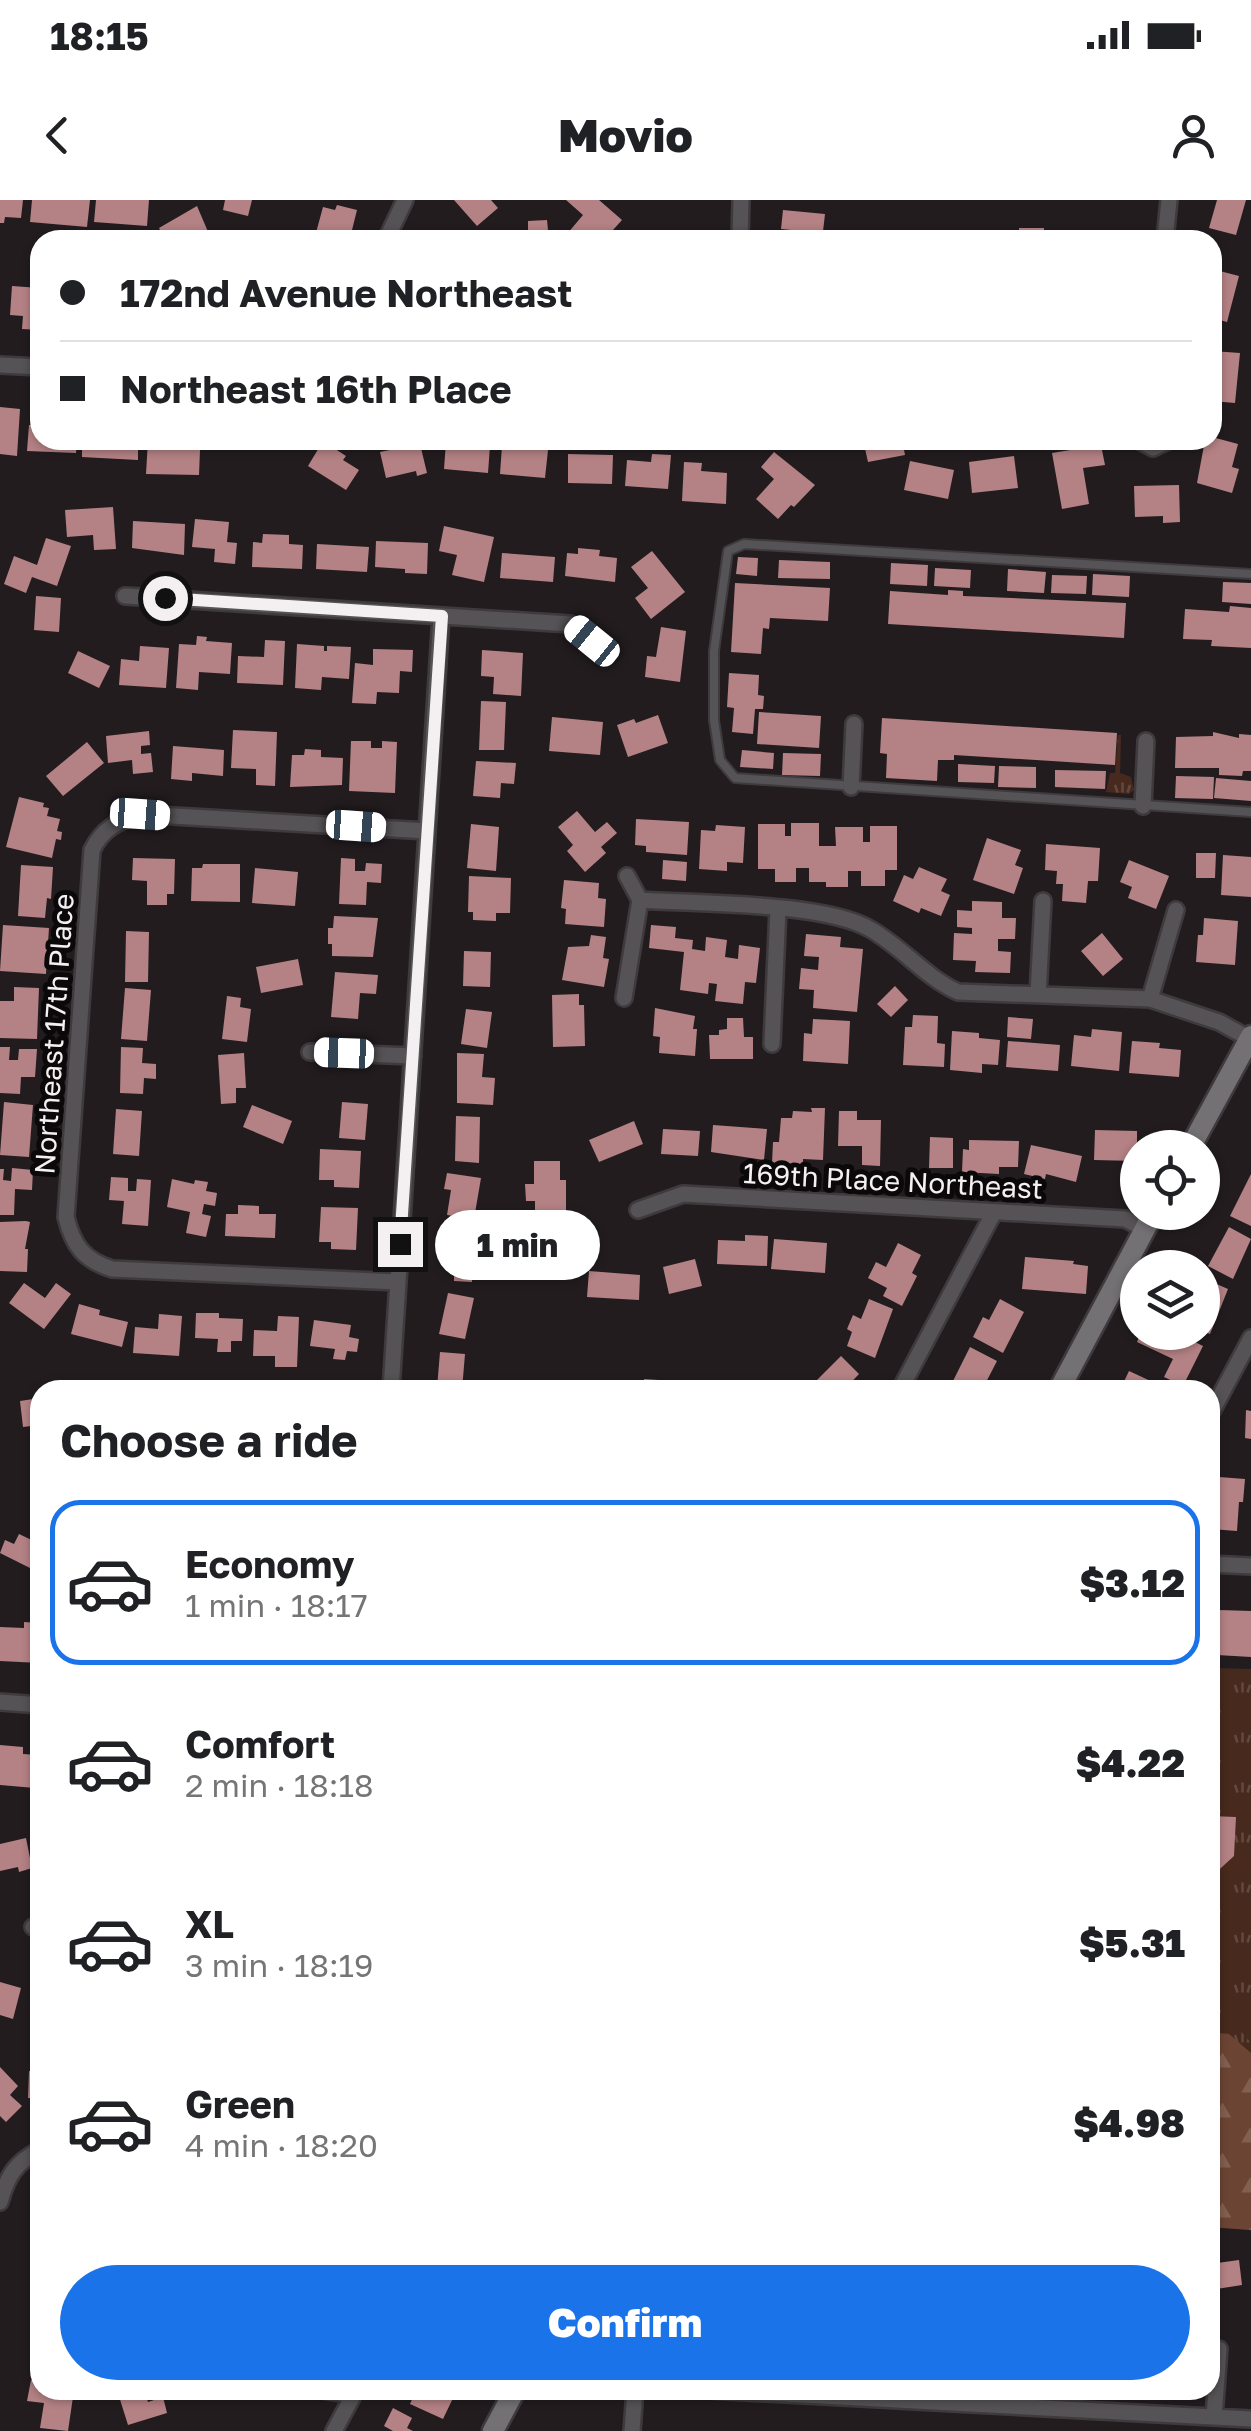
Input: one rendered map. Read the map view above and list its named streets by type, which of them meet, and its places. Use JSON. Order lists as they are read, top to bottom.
{
  "streets": {
    "street": ["Northeast 17th Place", "169th Place Northeast"]
  },
  "page": {
    "status": "18:15",
    "header": "Movio",
    "banner": ["172nd Avenue Northeast", "Northeast 16th Place"],
    "bubble": "1 min",
    "heading": "Choose a ride",
    "list": [
      {
        "name": "Economy",
        "note": "1 min · 18:17",
        "value": "$3.12"
      },
      {
        "name": "Comfort",
        "note": "2 min · 18:18",
        "value": "$4.22"
      },
      {
        "name": "XL",
        "note": "3 min · 18:19",
        "value": "$5.31"
      },
      {
        "name": "Green",
        "note": "4 min · 18:20",
        "value": "$4.98"
      }
    ],
    "buttons": "Confirm"
  }
}
